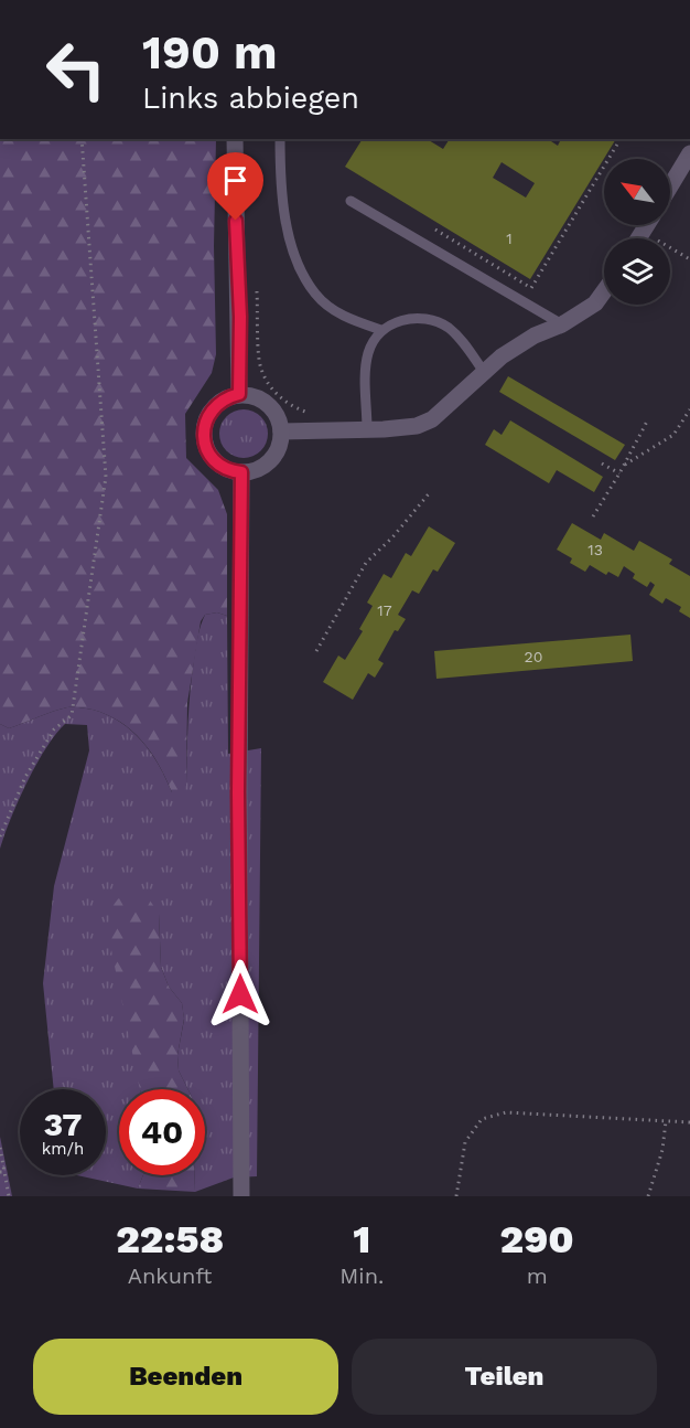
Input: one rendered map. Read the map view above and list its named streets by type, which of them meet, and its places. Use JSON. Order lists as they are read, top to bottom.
{
  "house_numbers": [
    "1",
    "13",
    "17",
    "20"
  ],
  "north": "top left",
  "page": {
    "turn": ["190 m", "Links abbiegen"],
    "speed": "37 km/h",
    "limit": "40",
    "eta": [
      "22:58",
      "Ankunft",
      "1",
      "Min.",
      "290",
      "m"
    ],
    "buttons": ["Beenden", "Teilen"]
  }
}
